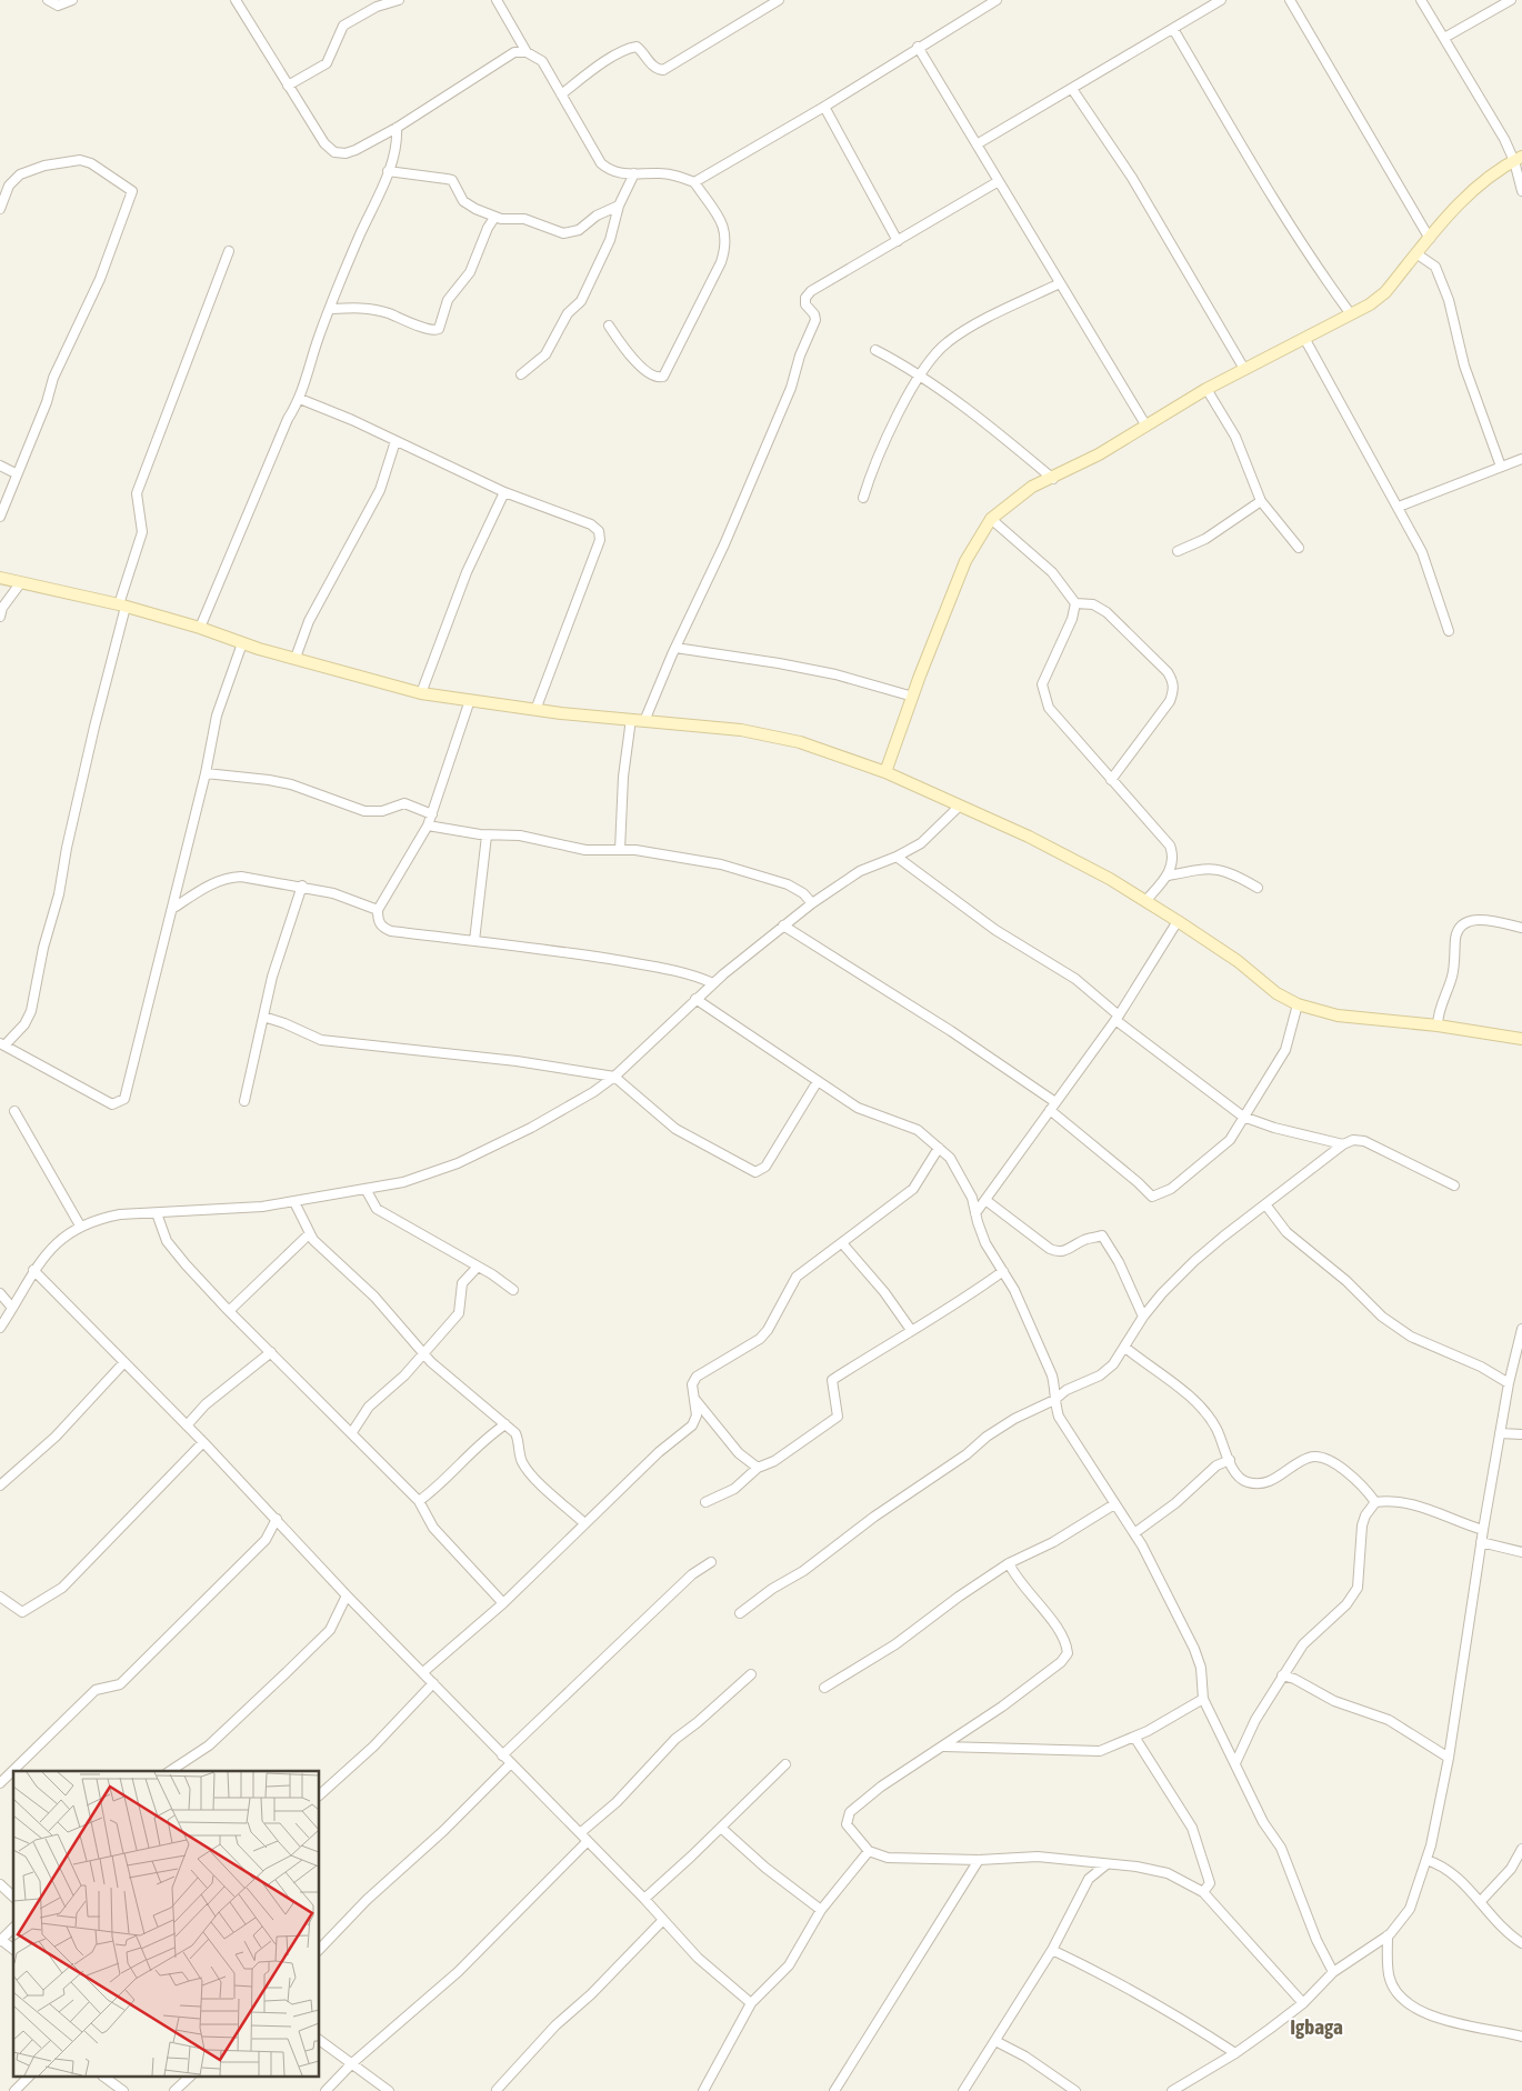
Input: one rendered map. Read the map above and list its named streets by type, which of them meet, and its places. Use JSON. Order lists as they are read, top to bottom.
{
  "districts": ["Igbaga"]
}
